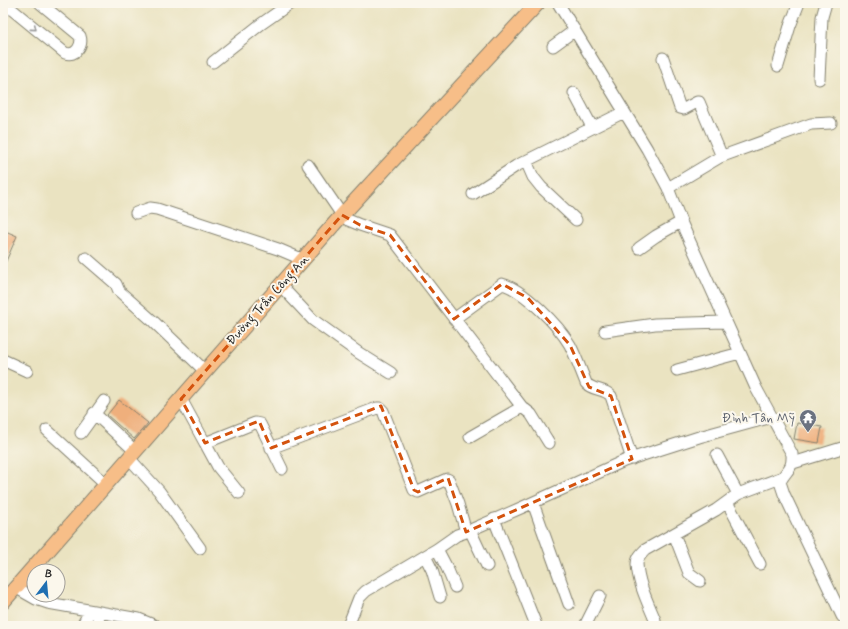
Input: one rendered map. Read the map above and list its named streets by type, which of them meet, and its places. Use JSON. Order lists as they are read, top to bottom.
{
  "streets": {
    "main road": ["Đường Trần Công An"]
  },
  "places": {
    "temple": ["Đình Tân Mỹ"]
  },
  "north": "top"
}
